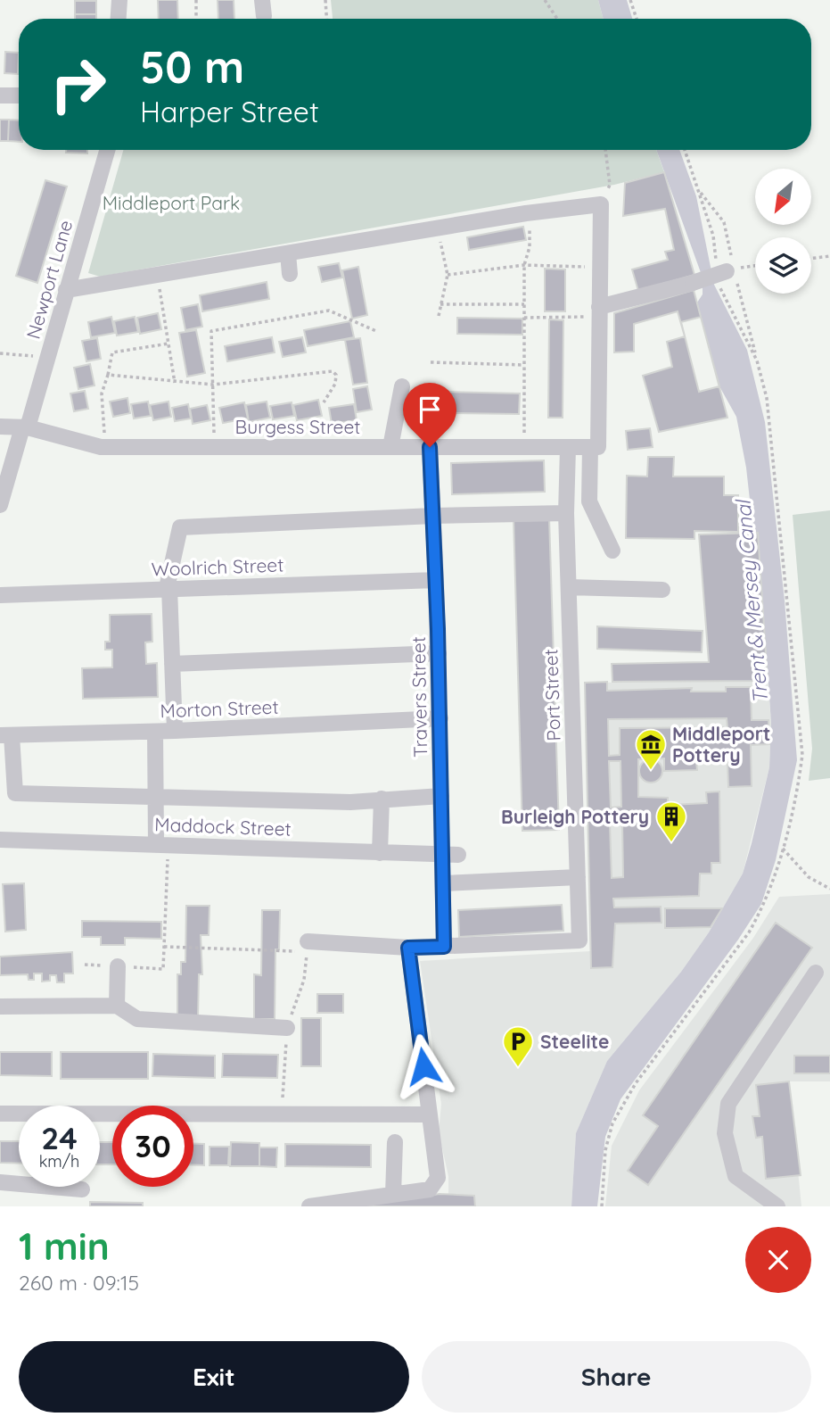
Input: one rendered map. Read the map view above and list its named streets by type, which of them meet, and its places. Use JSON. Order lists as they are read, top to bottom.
{
  "streets": {
    "street": [
      "Newport Lane",
      "Burgess Street",
      "Woolrich Street",
      "Port Street",
      "Travers Street",
      "Morton Street",
      "Maddock Street"
    ]
  },
  "crossings": [
    ["Newport Lane", "Burgess Street"],
    ["Burgess Street", "Port Street"],
    ["Burgess Street", "Travers Street"],
    ["Woolrich Street", "Travers Street"],
    ["Port Street", "Travers Street"],
    ["Travers Street", "Morton Street"],
    ["Travers Street", "Maddock Street"]
  ],
  "water": ["Trent & Mersey Canal"],
  "parks": ["Middleport Park"],
  "places": {
    "museum": ["Middleport Pottery"],
    "building": ["Burleigh Pottery"],
    "parking": ["Steelite"]
  },
  "north": "bottom left",
  "page": {
    "turn": ["50 m", "Harper Street"],
    "speed": "24 km/h",
    "limit": "30",
    "heading": ["1 min", "260 m · 09:15"],
    "buttons": ["Exit", "Share"]
  }
}
